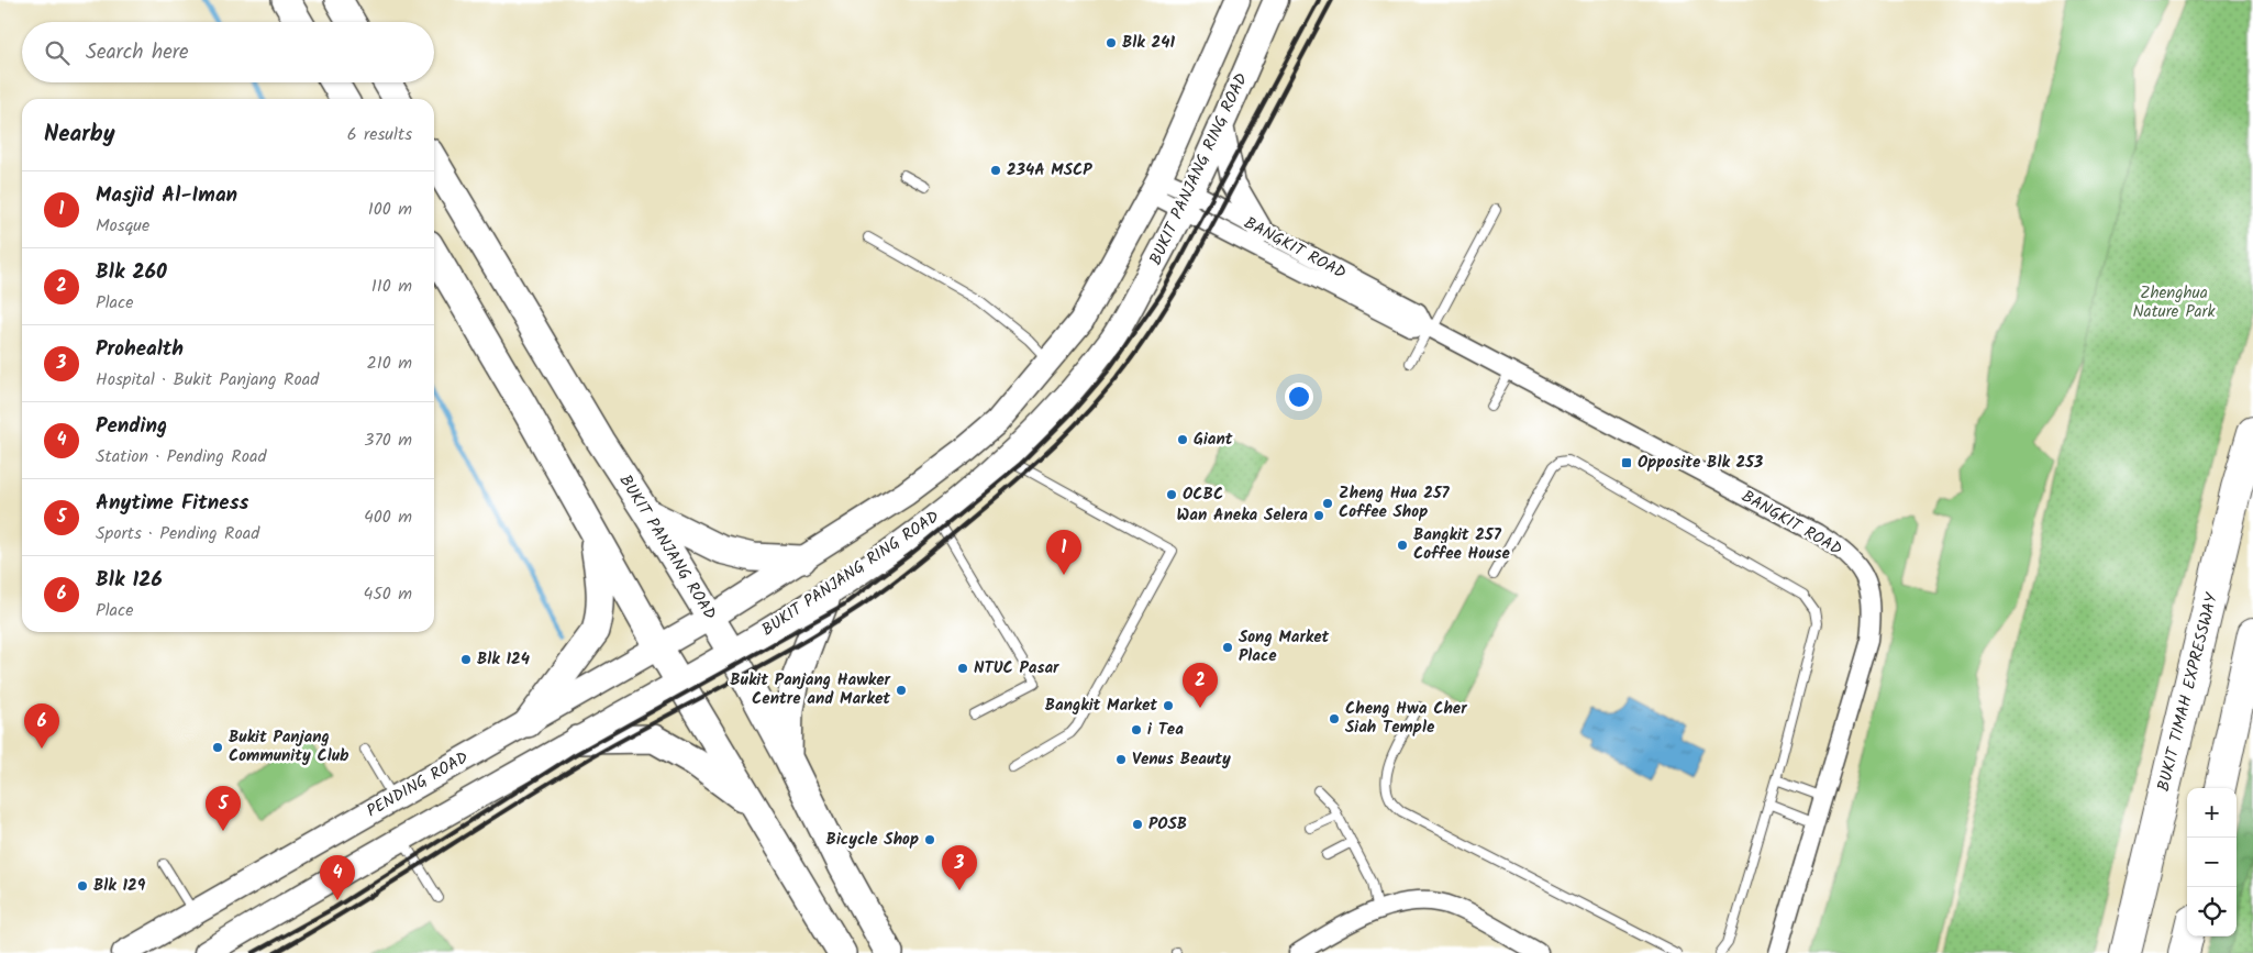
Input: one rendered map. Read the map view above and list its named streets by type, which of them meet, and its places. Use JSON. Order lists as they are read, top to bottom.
{
  "streets": {
    "highway": ["BUKIT TIMAH EXPRESSWAY"],
    "main road": ["BUKIT PANJANG RING ROAD", "BUKIT PANJANG ROAD", "PENDING ROAD"],
    "street": ["BANGKIT ROAD"]
  },
  "crossings": [
    ["BUKIT PANJANG RING ROAD", "BANGKIT ROAD"],
    ["BUKIT PANJANG RING ROAD", "BUKIT PANJANG ROAD"],
    ["BUKIT PANJANG RING ROAD", "PENDING ROAD"],
    ["BUKIT PANJANG ROAD", "PENDING ROAD"]
  ],
  "parks": ["Zhenghua Nature Park"],
  "places": {
    "other": [
      "Blk 241",
      "234A MSCP",
      "Giant",
      "OCBC",
      "Zheng Hua 257 Coffee Shop",
      "Wan Aneka Selera",
      "Bangkit 257 Coffee House",
      "Song Market Place",
      "Blk 124",
      "NTUC Pasar",
      "Bukit Panjang Hawker Centre and Market",
      "Bangkit Market",
      "Cheng Hwa Cher Siah Temple",
      "i Tea",
      "Bukit Panjang Community Club",
      "Venus Beauty",
      "POSB",
      "Bicycle Shop",
      "Blk 129"
    ],
    "transit": ["Opposite Blk 253"]
  },
  "page": {
    "search": "Search here",
    "heading": ["Nearby", "6 results"],
    "list": [
      {
        "mark": "1",
        "name": "Masjid Al-Iman",
        "note": "Mosque",
        "value": "100 m"
      },
      {
        "mark": "2",
        "name": "Blk 260",
        "note": "Place",
        "value": "110 m"
      },
      {
        "mark": "3",
        "name": "Prohealth",
        "note": "Hospital · Bukit Panjang Road",
        "value": "210 m"
      },
      {
        "mark": "4",
        "name": "Pending",
        "note": "Station · Pending Road",
        "value": "370 m"
      },
      {
        "mark": "5",
        "name": "Anytime Fitness",
        "note": "Sports · Pending Road",
        "value": "400 m"
      },
      {
        "mark": "6",
        "name": "Blk 126",
        "note": "Place",
        "value": "450 m"
      }
    ],
    "pins": [
      "1",
      "2",
      "6",
      "5",
      "3",
      "4"
    ],
    "map_buttons": ["+", "−"]
  }
}
